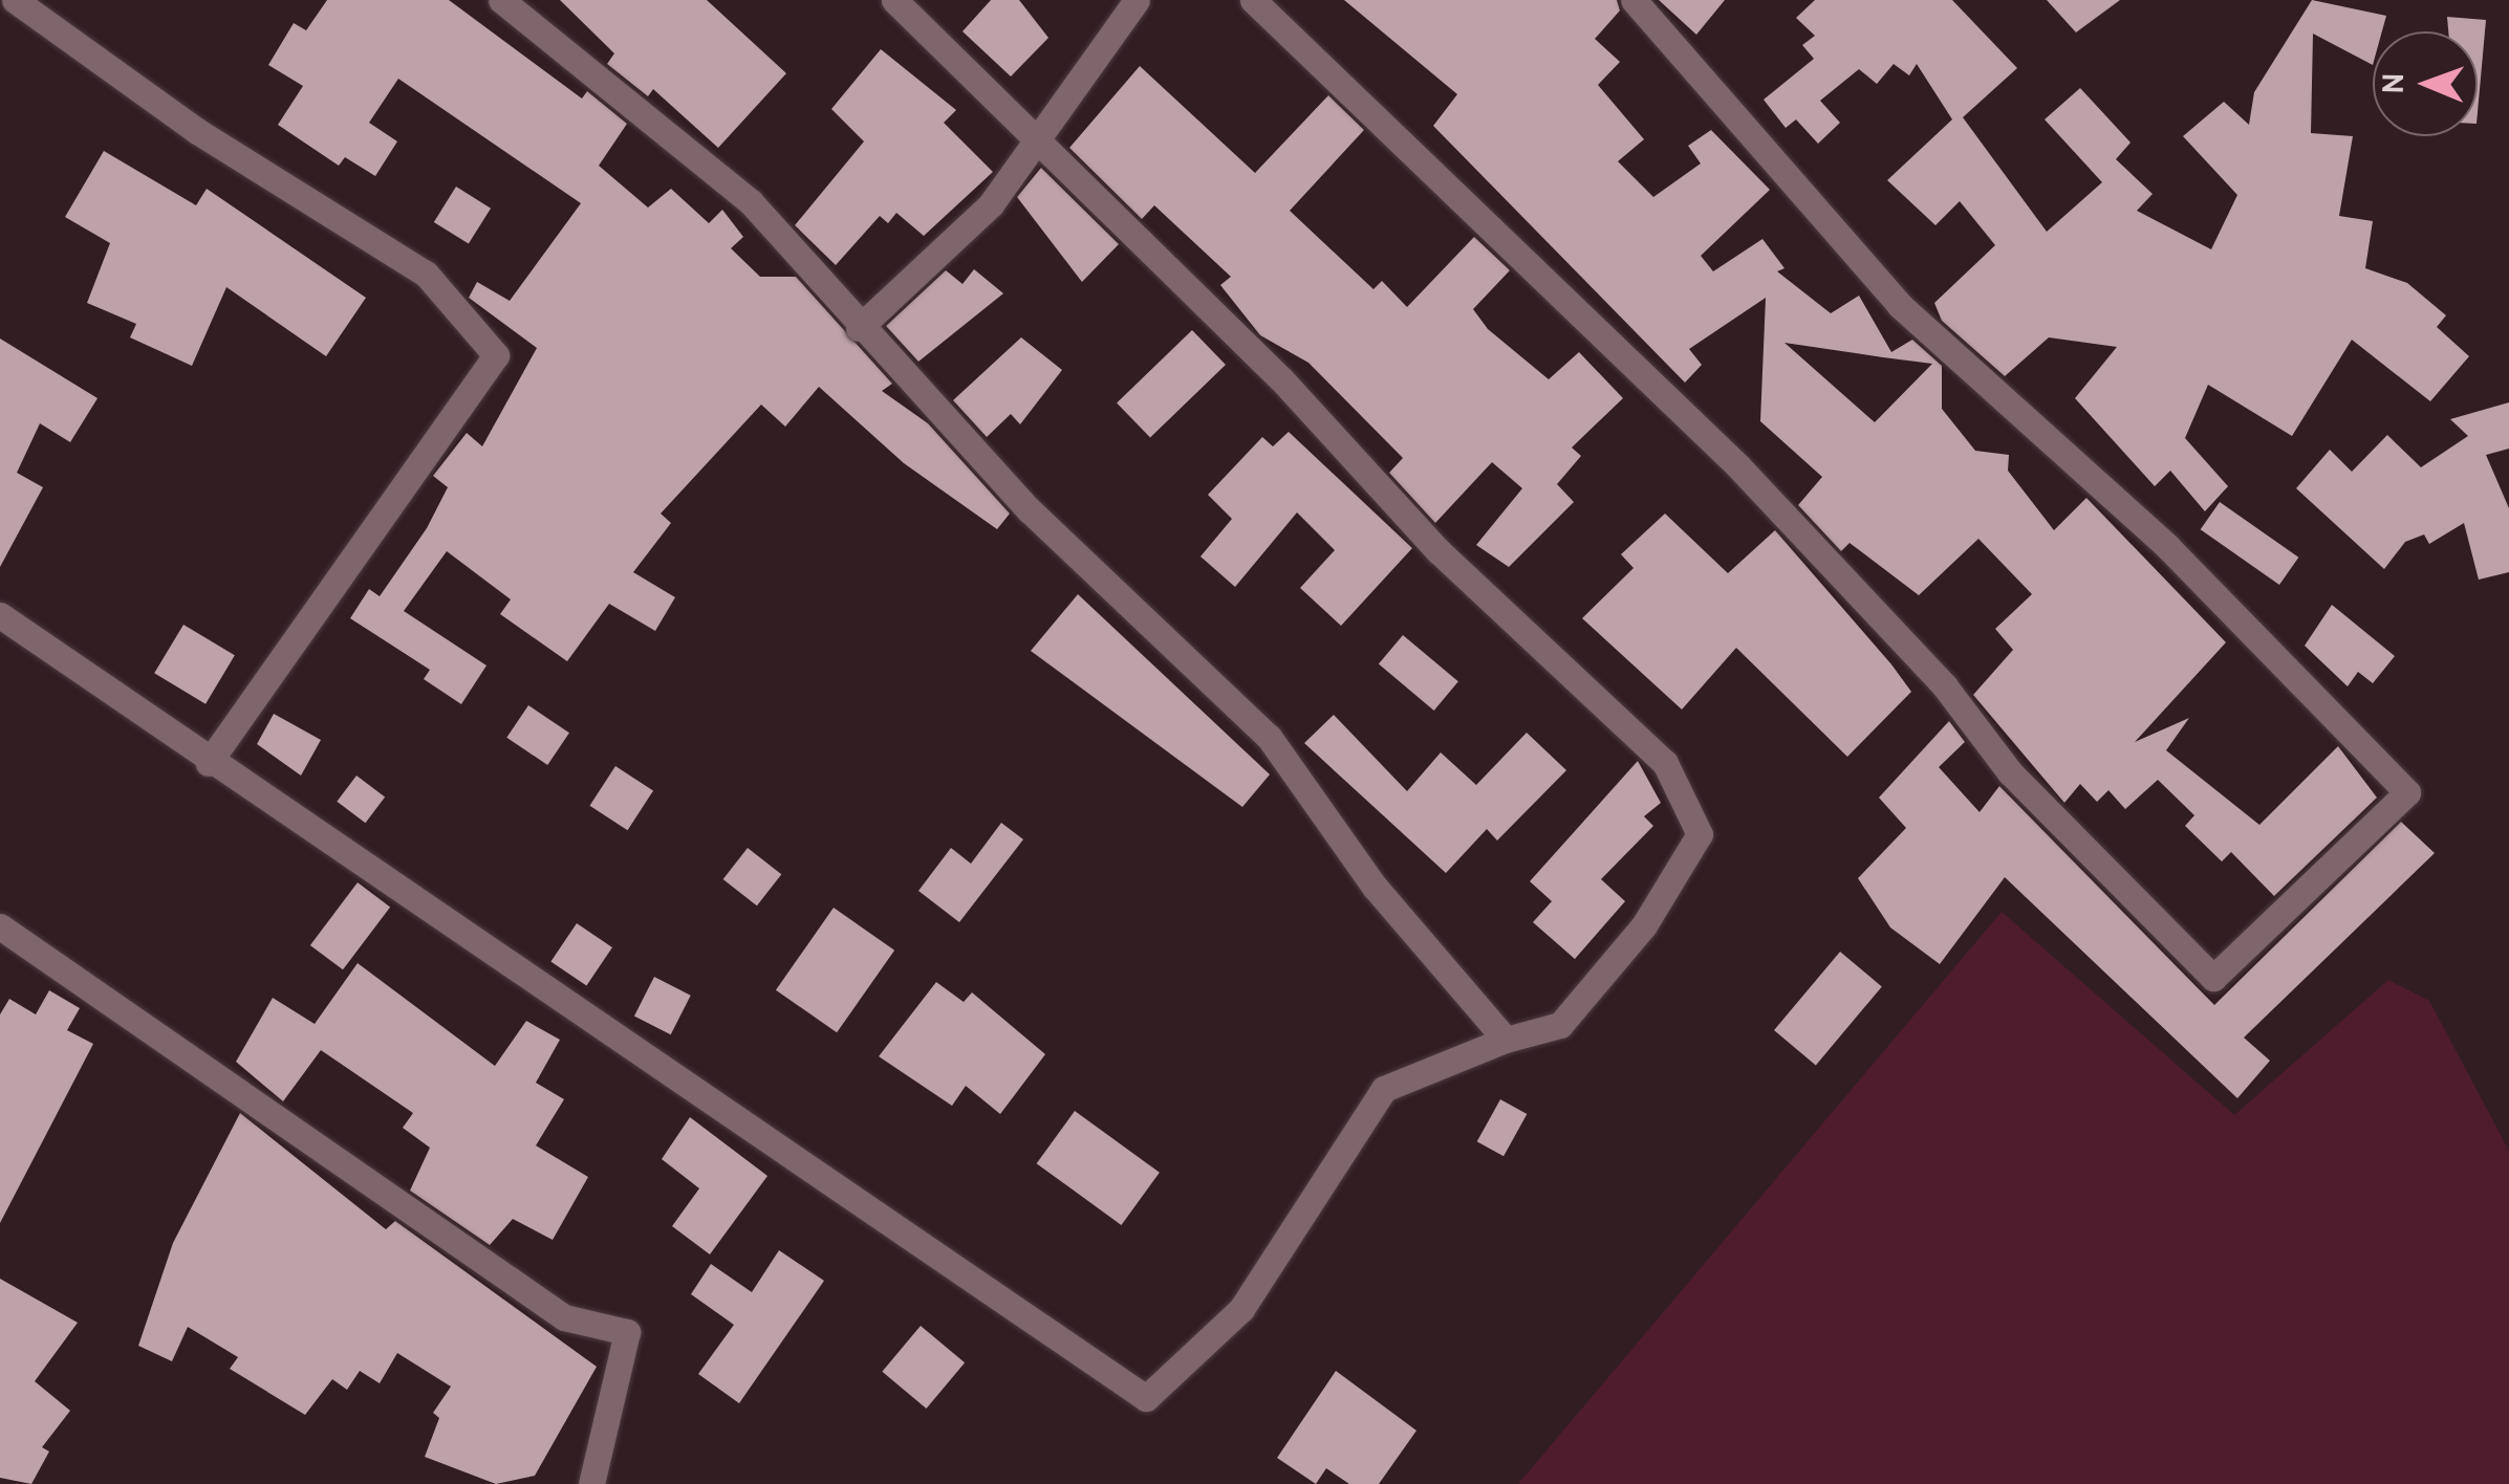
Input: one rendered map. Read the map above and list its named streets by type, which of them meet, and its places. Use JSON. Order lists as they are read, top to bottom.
{
  "north": "left"
}
